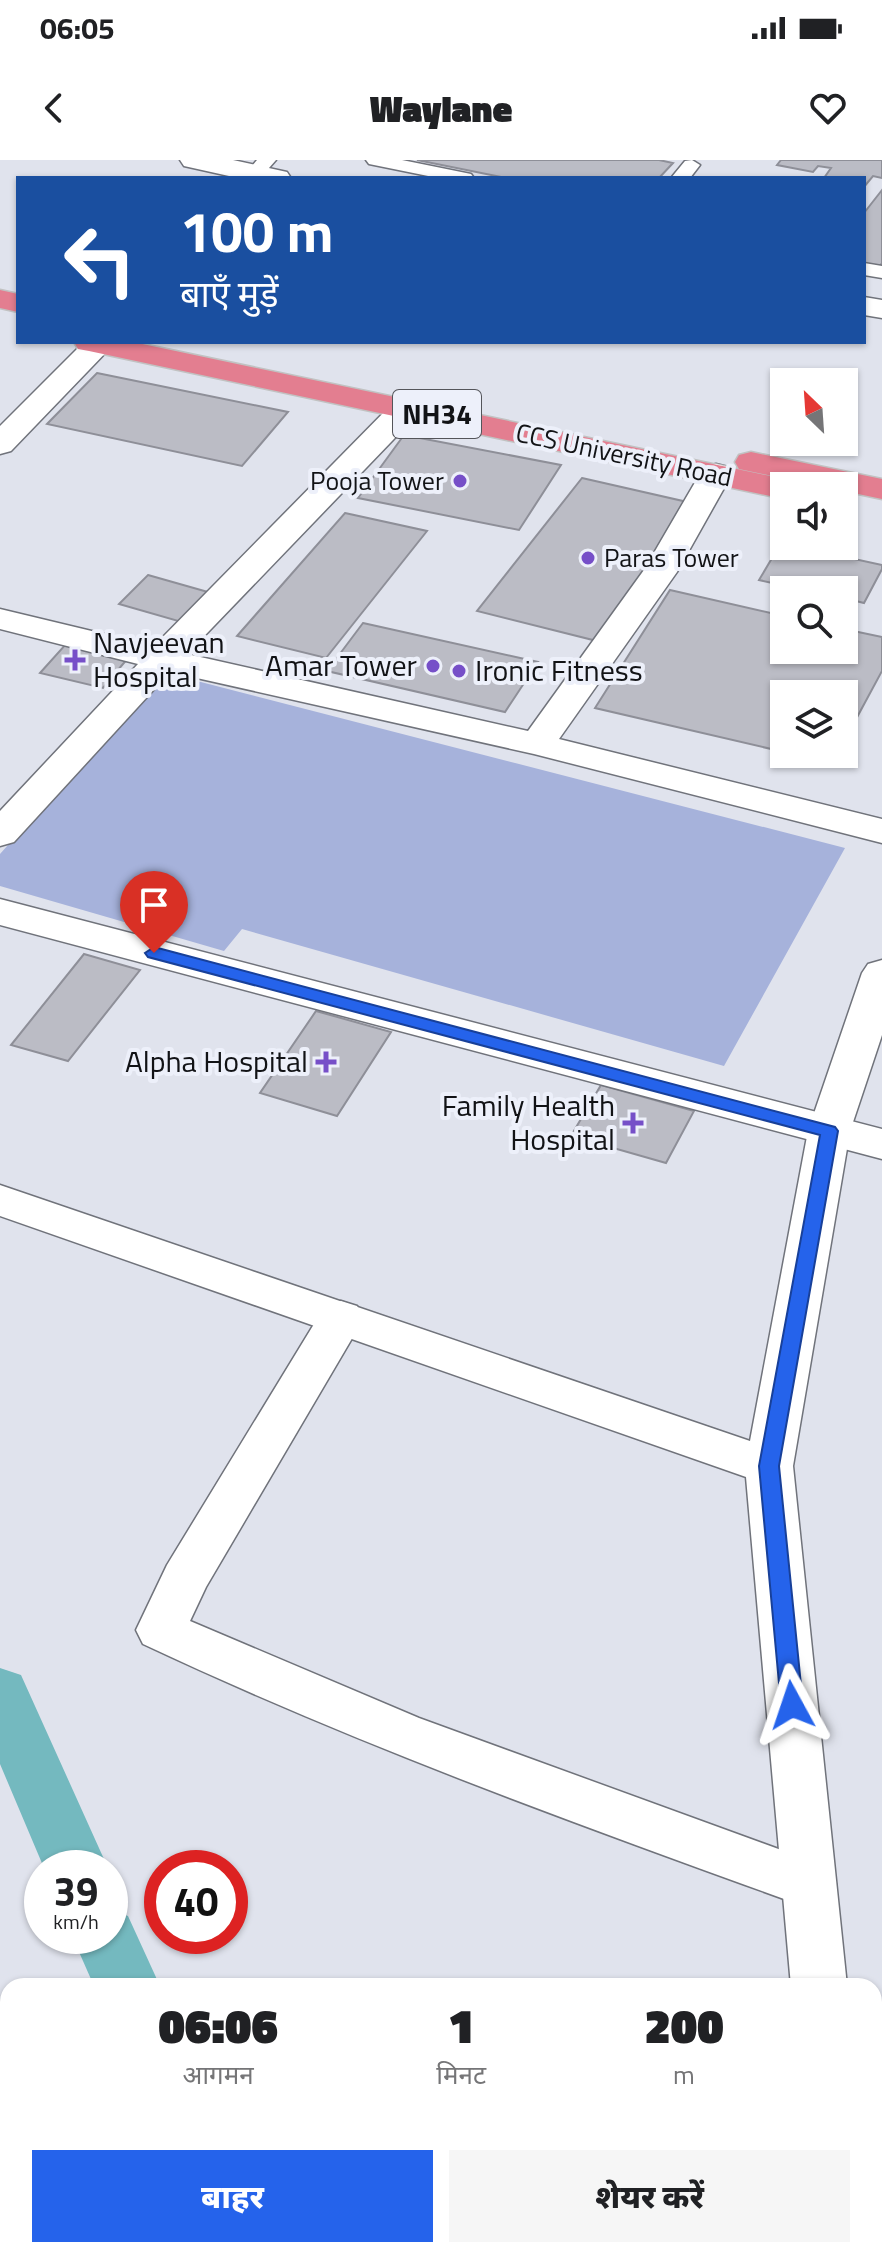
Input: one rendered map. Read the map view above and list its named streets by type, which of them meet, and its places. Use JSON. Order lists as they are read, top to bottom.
{
  "streets": {
    "highway": ["NH34", "CCS University Road"]
  },
  "places": {
    "other": [
      "Pooja Tower",
      "Paras Tower",
      "Amar Tower",
      "Ironic Fitness"
    ],
    "health": ["Navjeevan Hospital", "Alpha Hospital", "Family Health Hospital"]
  },
  "north": "top left",
  "page": {
    "status": "06:05",
    "header": "Waylane",
    "turn": ["100 m", "बाएँ मुड़ें"],
    "speed": "39 km/h",
    "limit": "40",
    "eta": [
      "06:06",
      "आगमन",
      "1",
      "मिनट",
      "200",
      "m"
    ],
    "buttons": ["बाहर", "शेयर करें"]
  }
}
